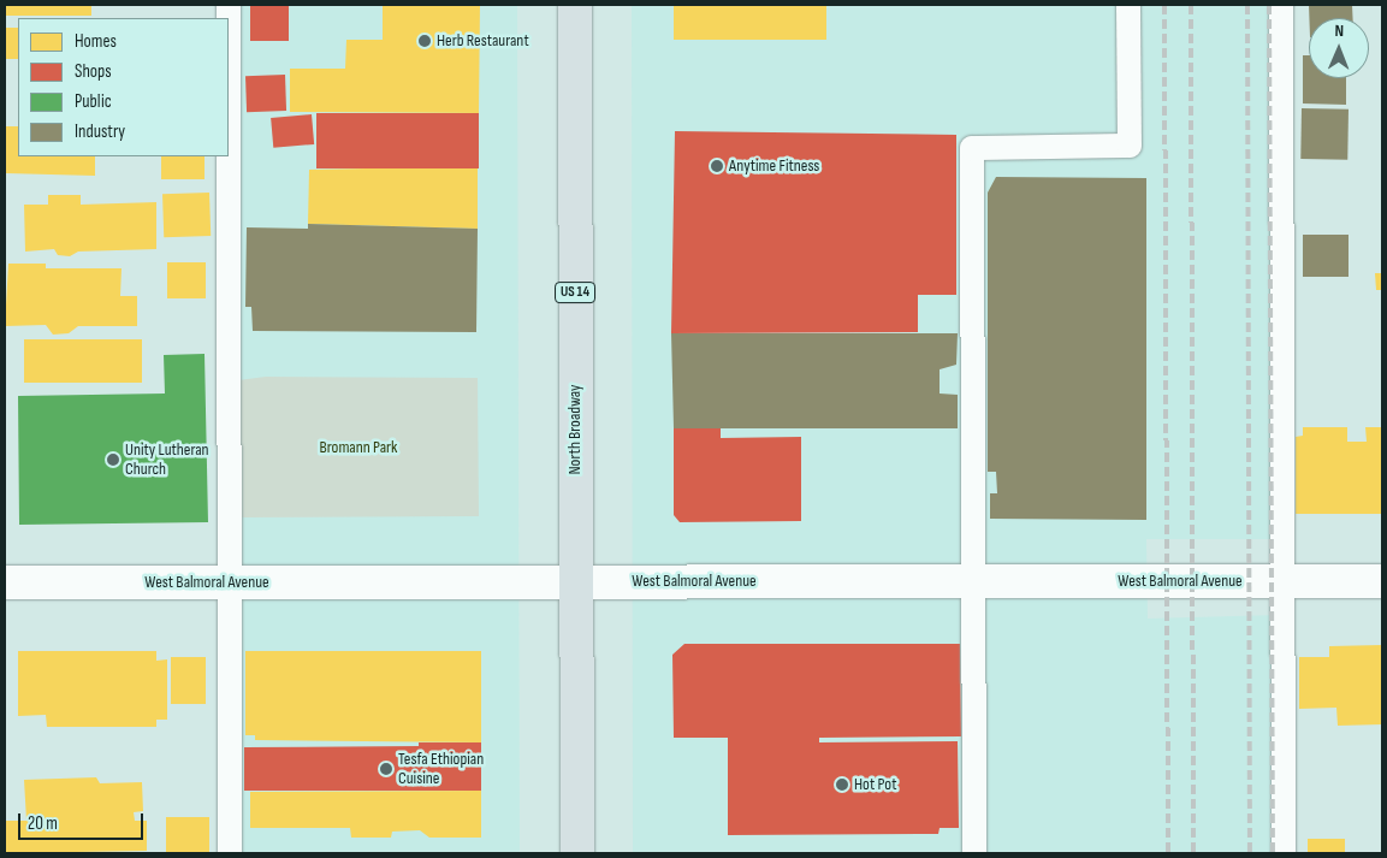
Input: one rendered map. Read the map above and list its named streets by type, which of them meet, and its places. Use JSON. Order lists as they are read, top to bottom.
{
  "streets": {
    "main road": ["US 14", "North Broadway"],
    "street": ["West Balmoral Avenue"]
  },
  "crossings": [
    ["North Broadway", "West Balmoral Avenue"]
  ],
  "parks": ["Bromann Park"],
  "places": [
    "Herb Restaurant",
    "Anytime Fitness",
    "Unity Lutheran Church",
    "Tesfa Ethiopian Cuisine",
    "Hot Pot"
  ],
  "legend": [
    "Homes",
    "Shops",
    "Public",
    "Industry"
  ],
  "scale_bar": "20 m",
  "north": "top"
}
